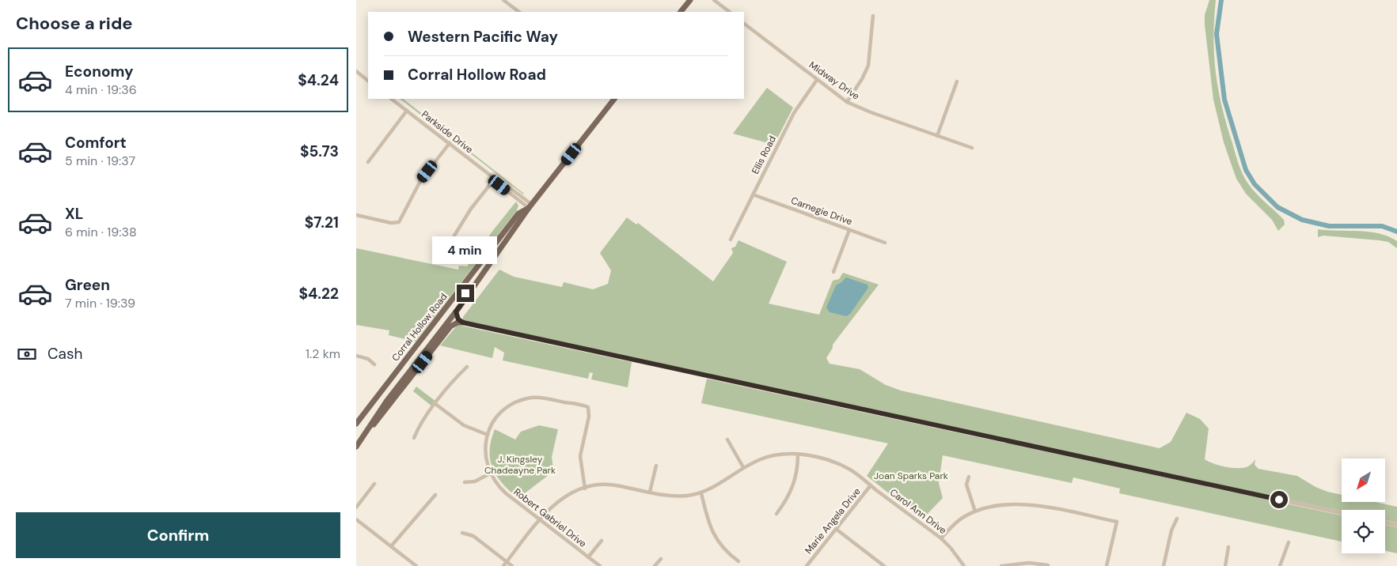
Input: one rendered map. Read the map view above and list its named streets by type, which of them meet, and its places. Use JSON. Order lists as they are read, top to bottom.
{
  "streets": {
    "main road": ["Corral Hollow Road"],
    "street": [
      "Midway Drive",
      "Parkside Drive",
      "Ellis Road",
      "Carnegie Drive",
      "Carol Ann Drive",
      "Robert Gabriel Drive",
      "Marie Angela Drive"
    ]
  },
  "crossings": [
    ["Midway Drive", "Ellis Road"],
    ["Parkside Drive", "Corral Hollow Road"],
    ["Ellis Road", "Carnegie Drive"],
    ["Carol Ann Drive", "Robert Gabriel Drive"],
    ["Carol Ann Drive", "Marie Angela Drive"]
  ],
  "parks": ["J. Kingsley Chadeayne Park", "Joan Sparks Park"],
  "north": "bottom left",
  "page": {
    "heading": "Choose a ride",
    "banner": ["Western Pacific Way", "Corral Hollow Road"],
    "list": [
      {
        "name": "Economy",
        "note": "4 min · 19:36",
        "value": "$4.24"
      },
      {
        "name": "Comfort",
        "note": "5 min · 19:37",
        "value": "$5.73"
      },
      {
        "name": "XL",
        "note": "6 min · 19:38",
        "value": "$7.21"
      },
      {
        "name": "Green",
        "note": "7 min · 19:39",
        "value": "$4.22"
      }
    ],
    "bubble": "4 min",
    "pay": ["Cash", "1.2 km"],
    "buttons": "Confirm"
  }
}
